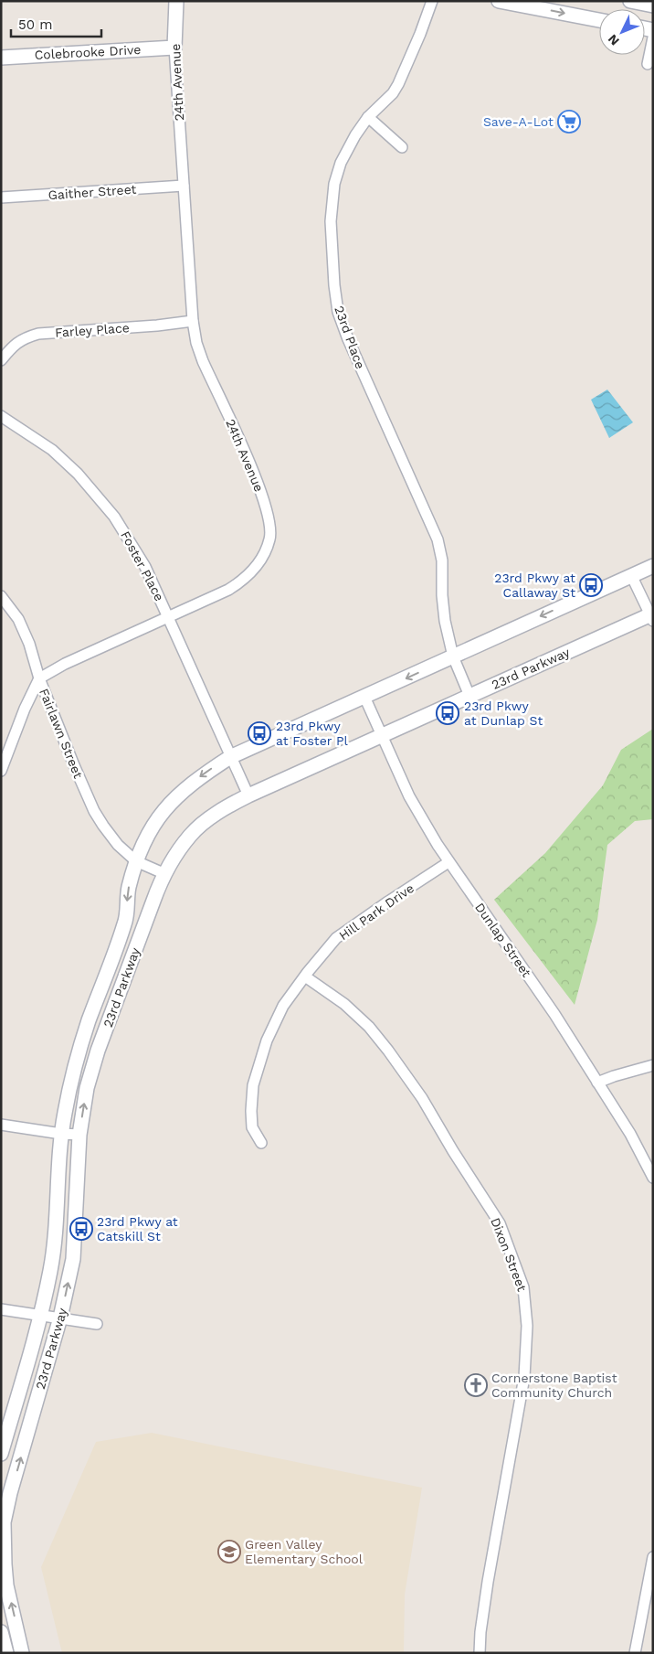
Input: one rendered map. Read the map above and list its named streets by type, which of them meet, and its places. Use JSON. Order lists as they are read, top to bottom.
{
  "streets": {
    "street": [
      "Colebrooke Drive",
      "24th Avenue",
      "Gaither Street",
      "Farley Place",
      "23rd Place",
      "Foster Place",
      "23rd Parkway",
      "Fairlawn Street",
      "Hill Park Drive",
      "Dunlap Street",
      "Dixon Street"
    ]
  },
  "crossings": [
    ["Colebrooke Drive", "24th Avenue"],
    ["24th Avenue", "Gaither Street"],
    ["24th Avenue", "Farley Place"],
    ["24th Avenue", "Foster Place"],
    ["24th Avenue", "Fairlawn Street"],
    ["23rd Place", "23rd Parkway"],
    ["Foster Place", "23rd Parkway"],
    ["23rd Parkway", "Fairlawn Street"],
    ["23rd Parkway", "Dunlap Street"],
    ["Hill Park Drive", "Dunlap Street"],
    ["Hill Park Drive", "Dixon Street"]
  ],
  "places": {
    "supermarket": ["Save-A-Lot"],
    "bus stop": [
      "23rd Pkwy at Callaway St",
      "23rd Pkwy at Dunlap St",
      "23rd Pkwy at Foster Pl",
      "23rd Pkwy at Catskill St"
    ],
    "church": ["Cornerstone Baptist Community Church"],
    "school or university": ["Green Valley Elementary School"]
  },
  "scale_bar": "50 m",
  "north": "bottom left"
}
